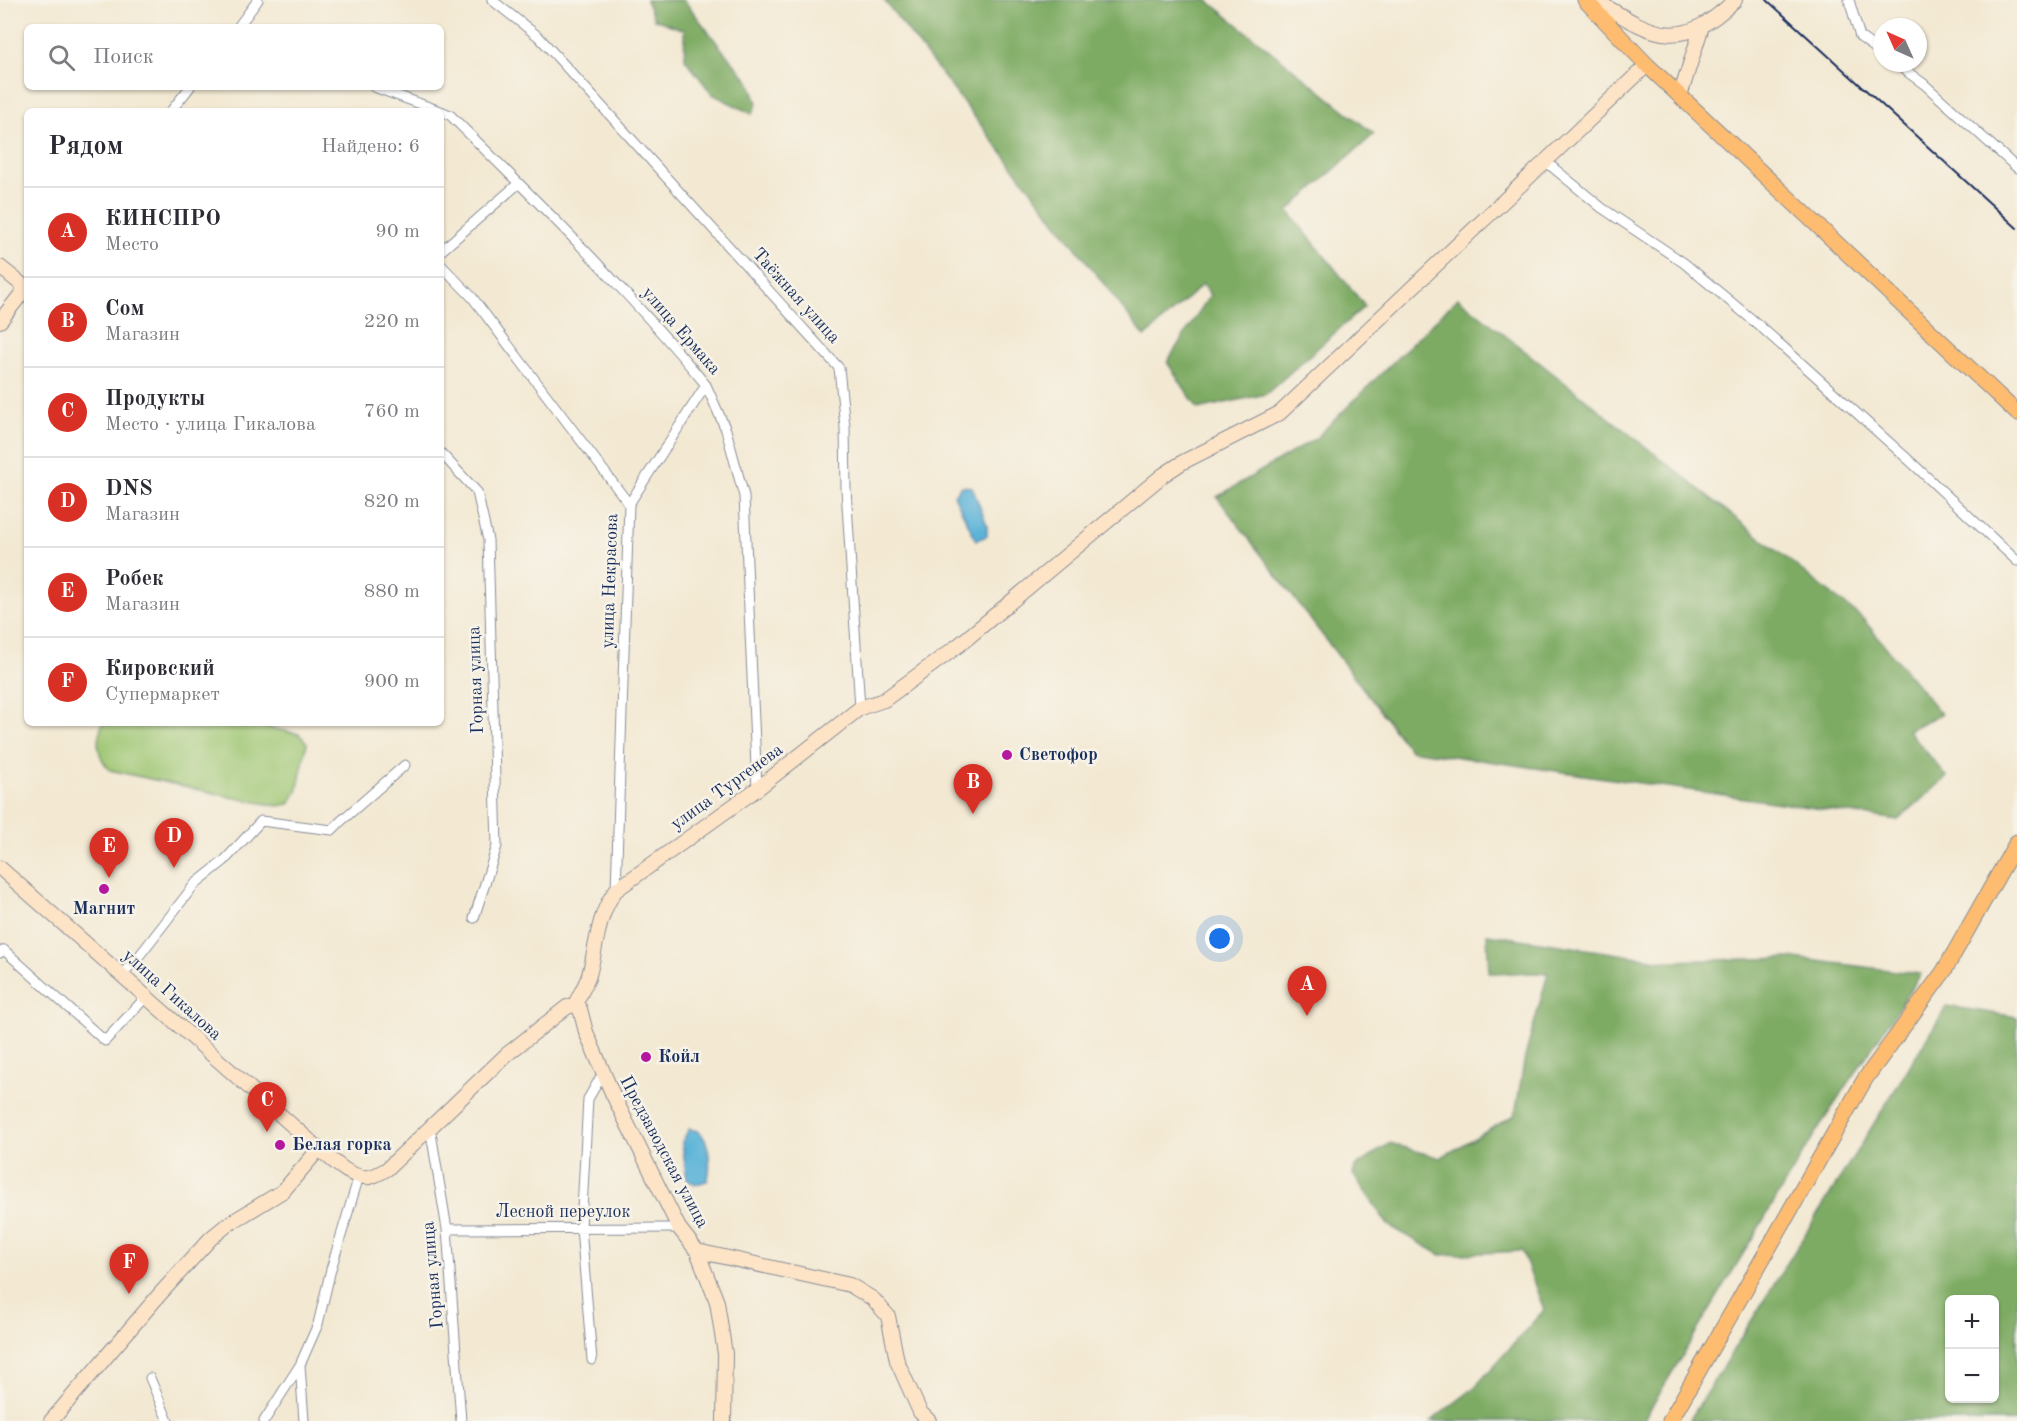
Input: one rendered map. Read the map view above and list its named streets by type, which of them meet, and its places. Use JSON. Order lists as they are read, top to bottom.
{
  "streets": {
    "street": [
      "Таёжная улица",
      "улица Ермака",
      "улица Некрасова",
      "Горная улица",
      "улица Тургенева",
      "улица Гикалова",
      "Предзаводская улица",
      "Лесной переулок"
    ]
  },
  "crossings": [
    ["Таёжная улица", "улица Тургенева"],
    ["улица Ермака", "улица Тургенева"],
    ["улица Некрасова", "улица Тургенева"],
    ["Горная улица", "Лесной переулок"],
    ["улица Тургенева", "Предзаводская улица"],
    ["Предзаводская улица", "Лесной переулок"]
  ],
  "places": [
    "Светофор",
    "Магнит",
    "Койл",
    "Белая горка"
  ],
  "north": "top left",
  "page": {
    "search": "Поиск",
    "heading": ["Рядом", "Найдено: 6"],
    "list": [
      {
        "mark": "A",
        "name": "КИНСПРО",
        "note": "Место",
        "value": "90 m"
      },
      {
        "mark": "B",
        "name": "Сом",
        "note": "Магазин",
        "value": "220 m"
      },
      {
        "mark": "C",
        "name": "Продукты",
        "note": "Место · улица Гикалова",
        "value": "760 m"
      },
      {
        "mark": "D",
        "name": "DNS",
        "note": "Магазин",
        "value": "820 m"
      },
      {
        "mark": "E",
        "name": "Робек",
        "note": "Магазин",
        "value": "880 m"
      },
      {
        "mark": "F",
        "name": "Кировский",
        "note": "Супермаркет",
        "value": "900 m"
      }
    ],
    "pins": [
      "B",
      "D",
      "E",
      "A",
      "C",
      "F"
    ],
    "map_buttons": ["+", "−"]
  }
}
